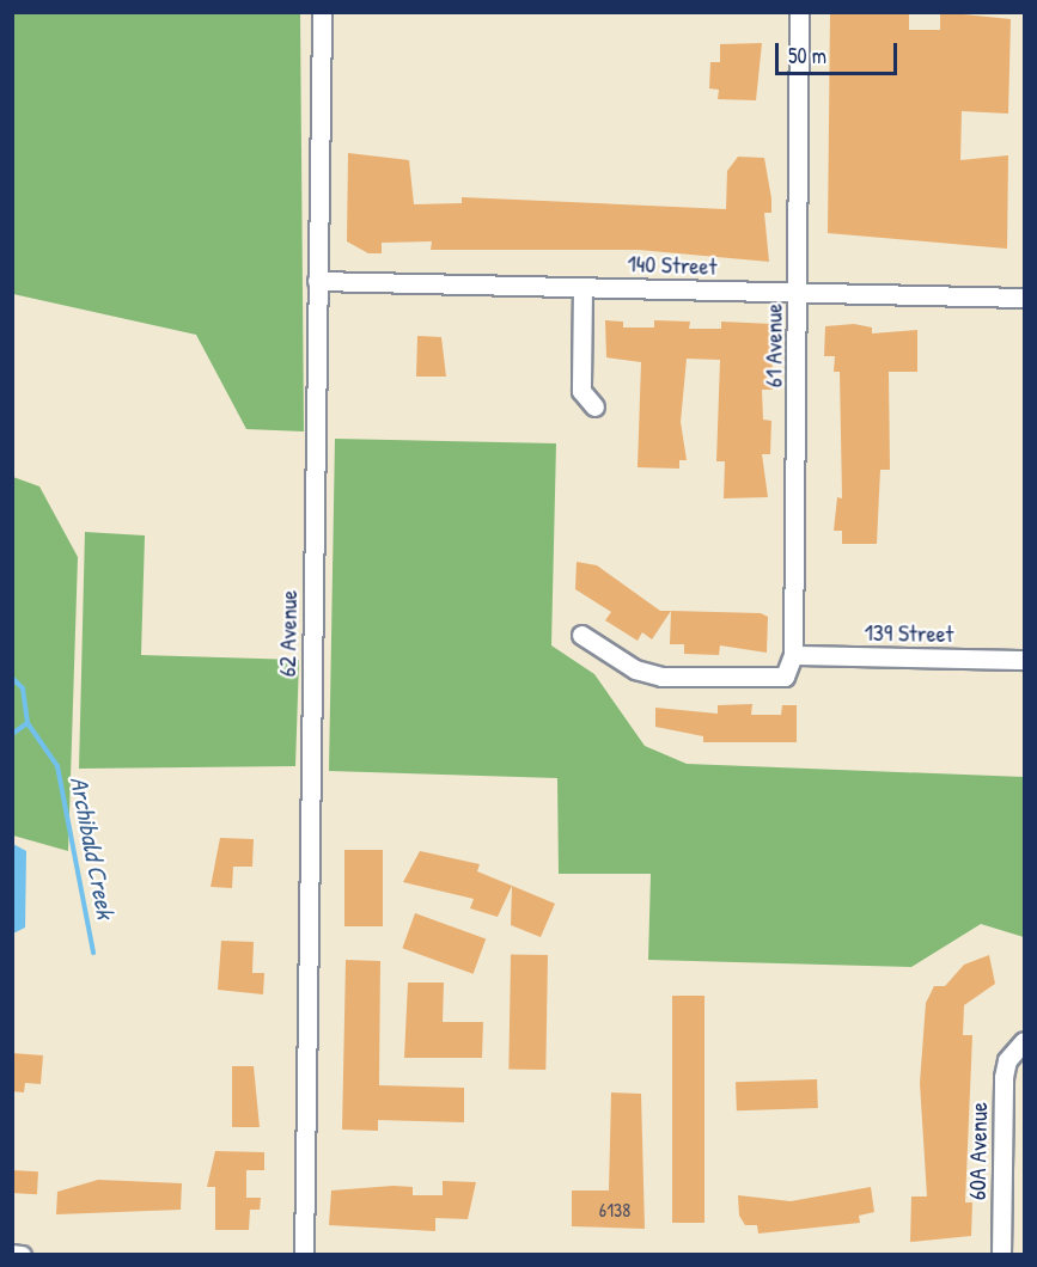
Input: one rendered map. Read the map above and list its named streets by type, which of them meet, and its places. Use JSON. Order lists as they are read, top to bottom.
{
  "streets": {
    "street": [
      "140 Street",
      "61 Avenue",
      "139 Street",
      "62 Avenue",
      "60A Avenue"
    ]
  },
  "crossings": [
    ["140 Street", "61 Avenue"],
    ["140 Street", "62 Avenue"],
    ["61 Avenue", "139 Street"]
  ],
  "water": ["Archibald Creek"],
  "house_numbers": ["6138"],
  "scale_bar": "50 m"
}
